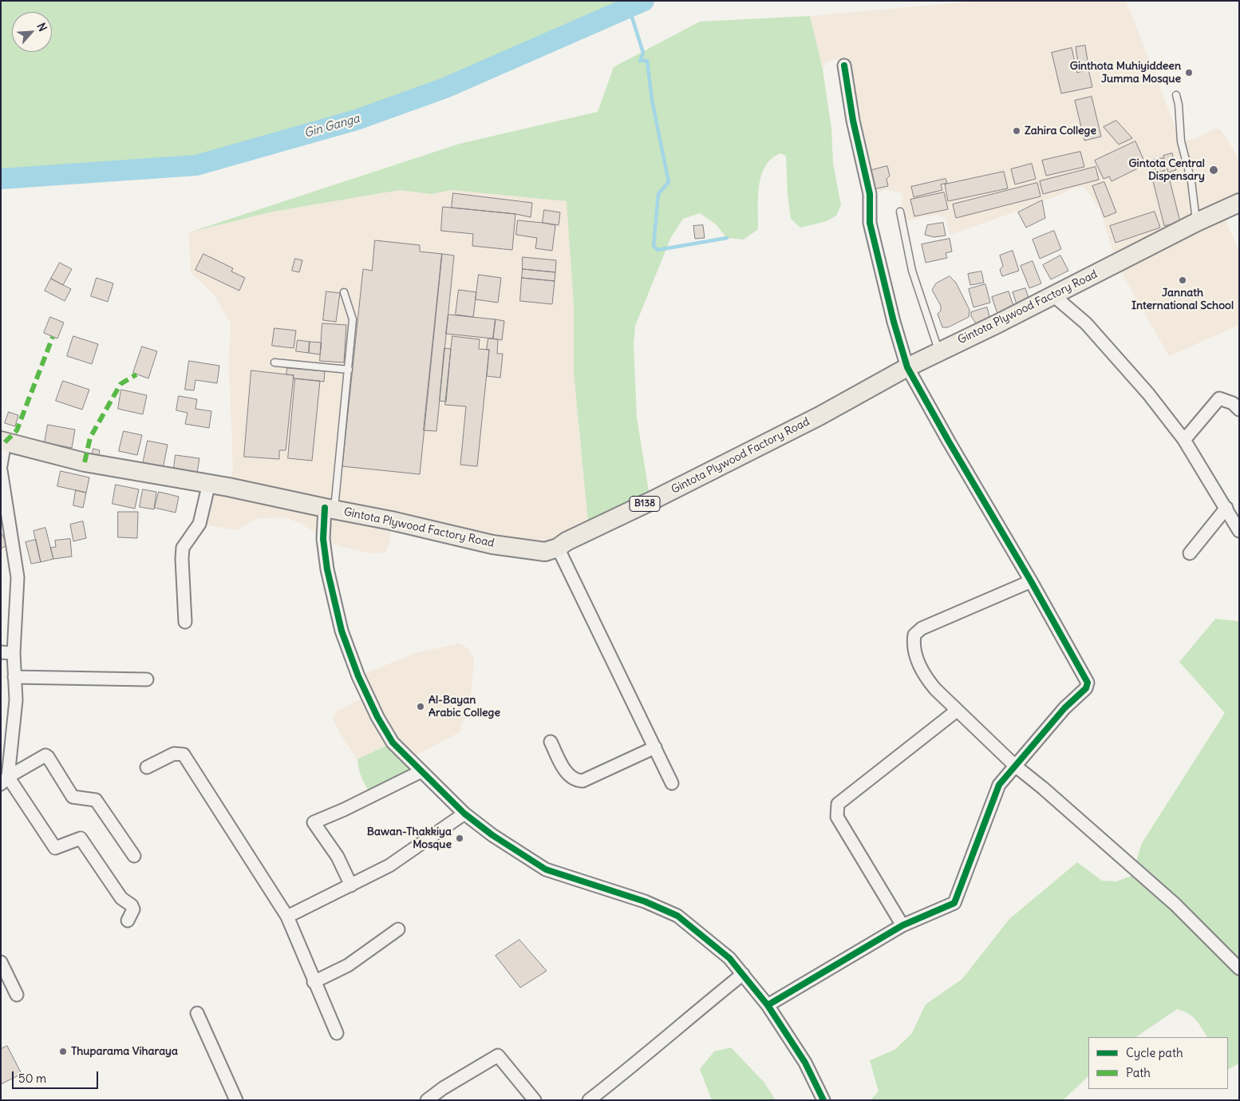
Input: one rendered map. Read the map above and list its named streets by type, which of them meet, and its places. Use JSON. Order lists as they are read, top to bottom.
{
  "streets": {
    "main road": ["Gintota Plywood Factory Road", "B138"]
  },
  "water": ["Gin Ganga"],
  "places": [
    "Ginthota Muhiyiddeen Jumma Mosque",
    "Zahira College",
    "Gintota Central Dispensary",
    "Jannath International School",
    "Al-Bayan Arabic College",
    "Bawan-Thakkiya Mosque",
    "Thuparama Viharaya"
  ],
  "legend": ["Cycle path", "Path"],
  "scale_bar": "50 m",
  "north": "top right"
}
